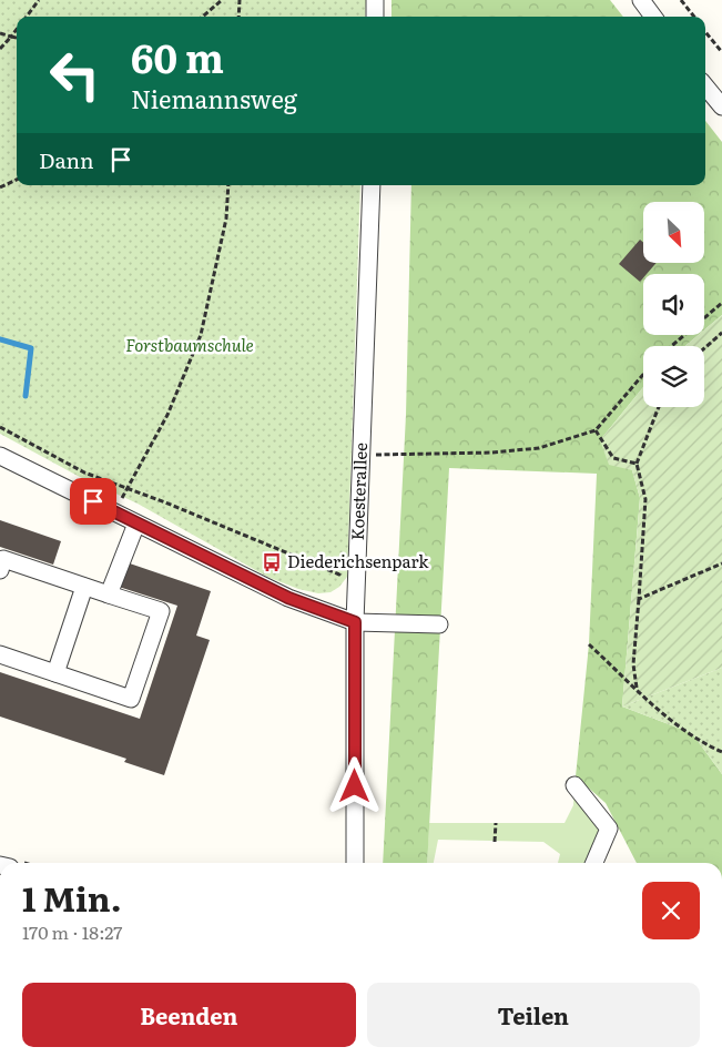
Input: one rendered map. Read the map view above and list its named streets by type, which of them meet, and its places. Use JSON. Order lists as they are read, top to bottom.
{
  "streets": {
    "street": ["Koesterallee"]
  },
  "parks": ["Forstbaumschule"],
  "places": {
    "bus stop": ["Diederichsenpark"]
  },
  "north": "bottom right",
  "page": {
    "turn": ["60 m", "Niemannsweg"],
    "then": "Dann",
    "heading": ["1 Min.", "170 m · 18:27"],
    "buttons": ["Beenden", "Teilen"]
  }
}
